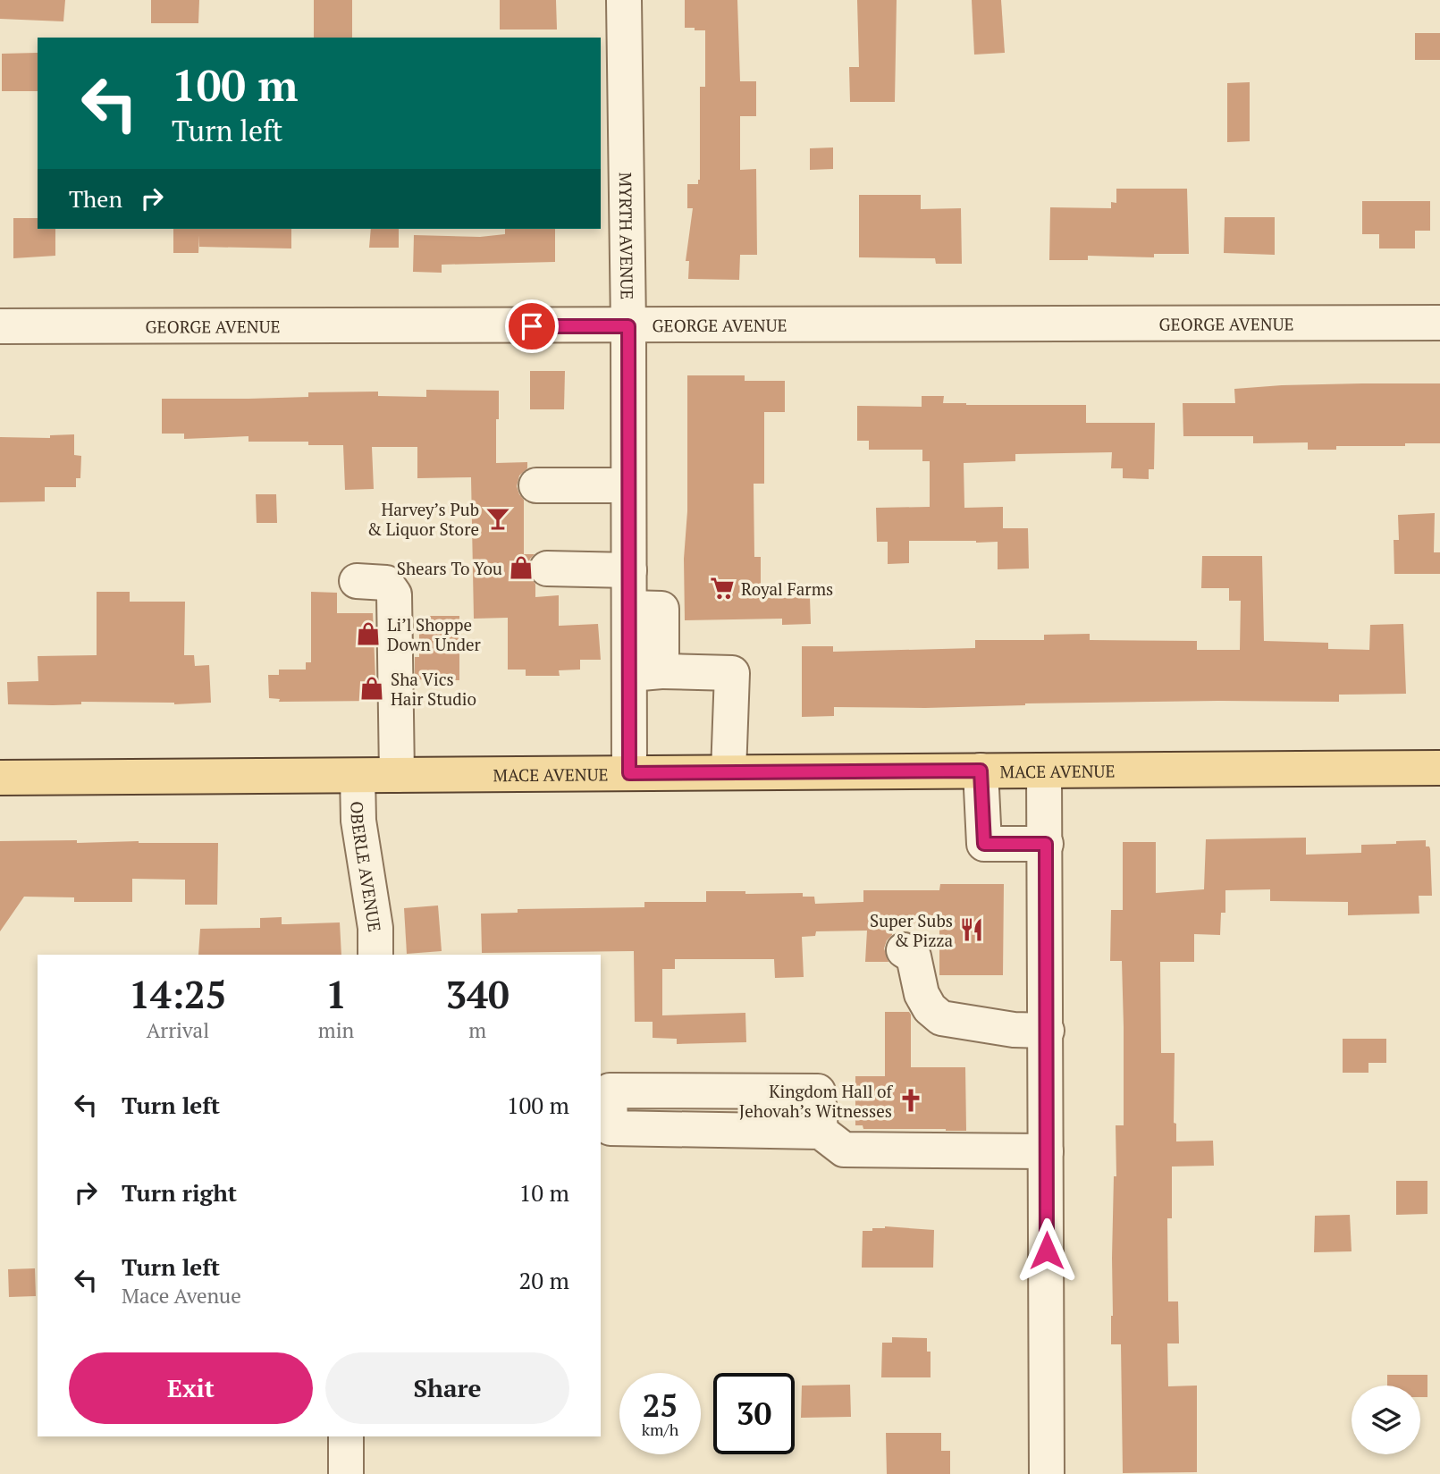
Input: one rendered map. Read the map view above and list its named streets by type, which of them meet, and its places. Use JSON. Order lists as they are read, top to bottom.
{
  "streets": {
    "main road": ["MACE AVENUE"],
    "street": ["MYRTH AVENUE", "GEORGE AVENUE", "OBERLE AVENUE"]
  },
  "crossings": [
    ["MYRTH AVENUE", "GEORGE AVENUE"],
    ["MYRTH AVENUE", "MACE AVENUE"],
    ["MACE AVENUE", "OBERLE AVENUE"]
  ],
  "places": {
    "bar": ["Harvey’s Pub & Liquor Store"],
    "shop": ["Shears To You", "Li’l Shoppe Down Under", "Sha Vics Hair Studio"],
    "supermarket": ["Royal Farms"],
    "restaurant": ["Super Subs & Pizza"],
    "church": ["Kingdom Hall of Jehovah’s Witnesses"]
  },
  "page": {
    "turn": ["100 m", "Turn left"],
    "then": "Then",
    "eta": [
      "14:25",
      "Arrival",
      "1",
      "min",
      "340",
      "m"
    ],
    "list": [
      {
        "name": "Turn left",
        "value": "100 m"
      },
      {
        "name": "Turn right",
        "value": "10 m"
      },
      {
        "name": "Turn left",
        "note": "Mace Avenue",
        "value": "20 m"
      }
    ],
    "buttons": ["Exit", "Share"],
    "speed": "25 km/h",
    "limit": "30"
  }
}
